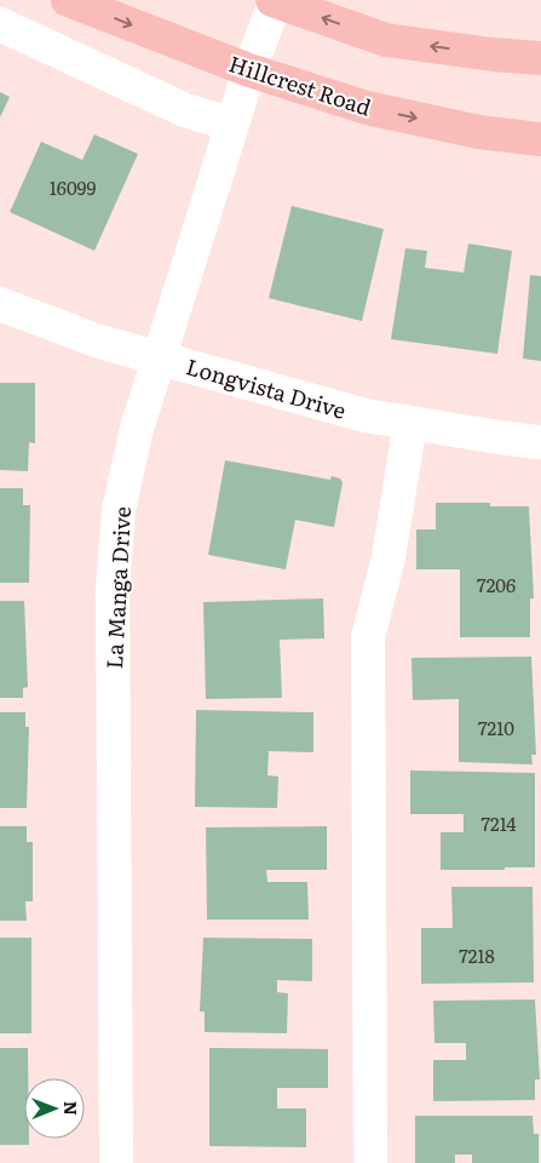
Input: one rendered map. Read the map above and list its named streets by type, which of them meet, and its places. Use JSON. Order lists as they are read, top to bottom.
{
  "streets": {
    "main road": ["Hillcrest Road"],
    "street": ["Longvista Drive", "La Manga Drive"]
  },
  "crossings": [
    ["Hillcrest Road", "La Manga Drive"],
    ["Longvista Drive", "La Manga Drive"]
  ],
  "house_numbers": [
    "16099",
    "7206",
    "7210",
    "7214",
    "7218"
  ],
  "north": "right"
}
